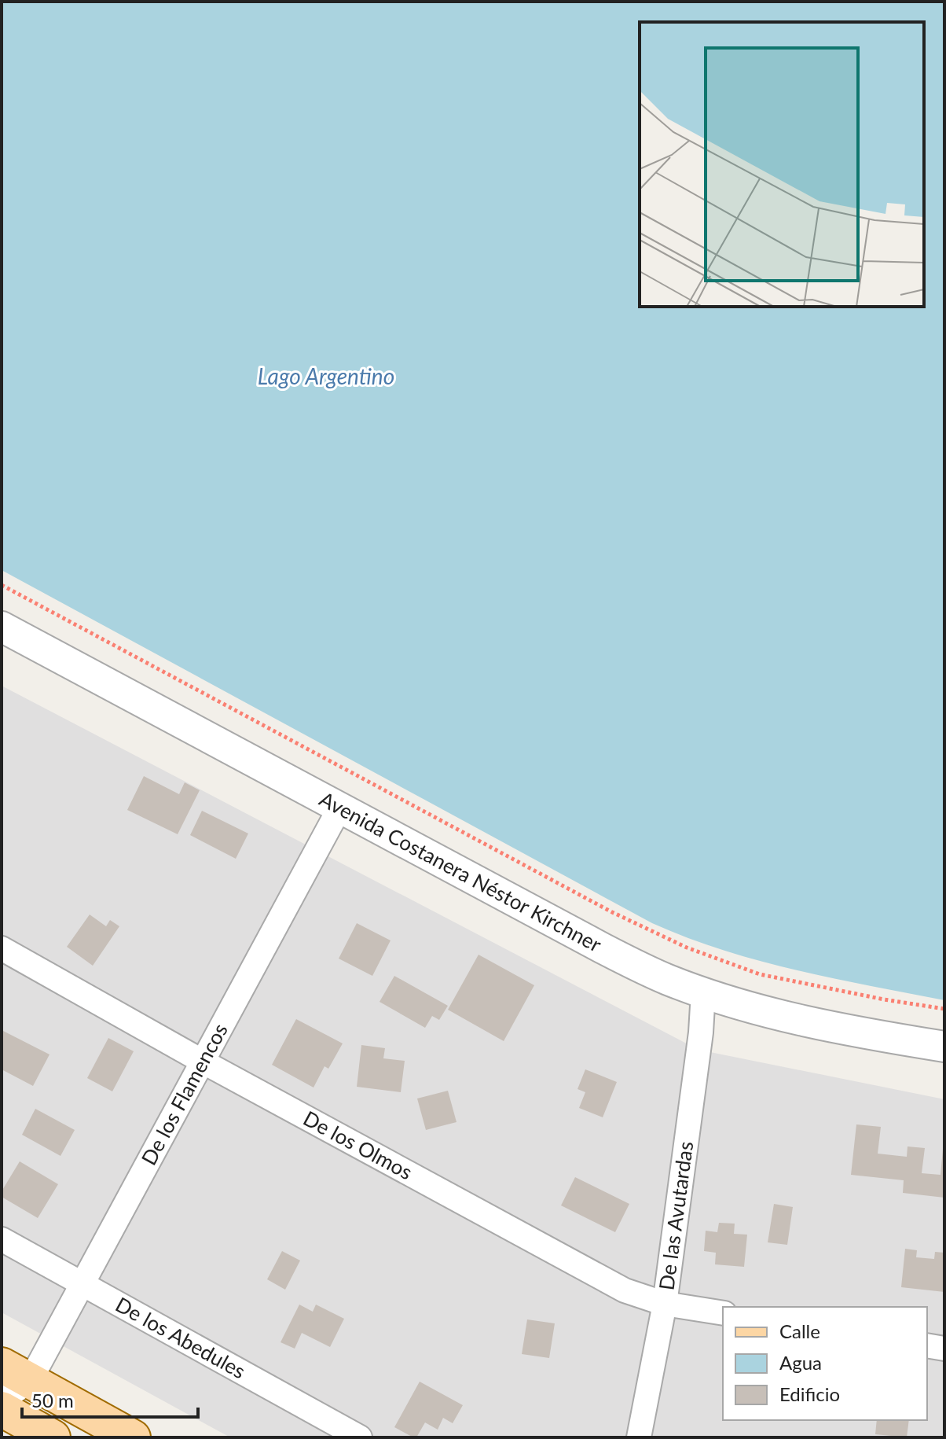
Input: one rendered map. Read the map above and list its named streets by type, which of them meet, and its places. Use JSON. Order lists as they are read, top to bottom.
{
  "streets": {
    "street": [
      "Avenida Costanera Néstor Kirchner",
      "De los Flamencos",
      "De los Olmos",
      "De las Avutardas",
      "De los Abedules"
    ]
  },
  "crossings": [
    ["Avenida Costanera Néstor Kirchner", "De los Flamencos"],
    ["Avenida Costanera Néstor Kirchner", "De las Avutardas"],
    ["De los Flamencos", "De los Olmos"],
    ["De los Flamencos", "De los Abedules"],
    ["De los Olmos", "De las Avutardas"]
  ],
  "water": ["Lago Argentino"],
  "legend": ["Calle", "Agua", "Edificio"],
  "scale_bar": "50 m"
}
